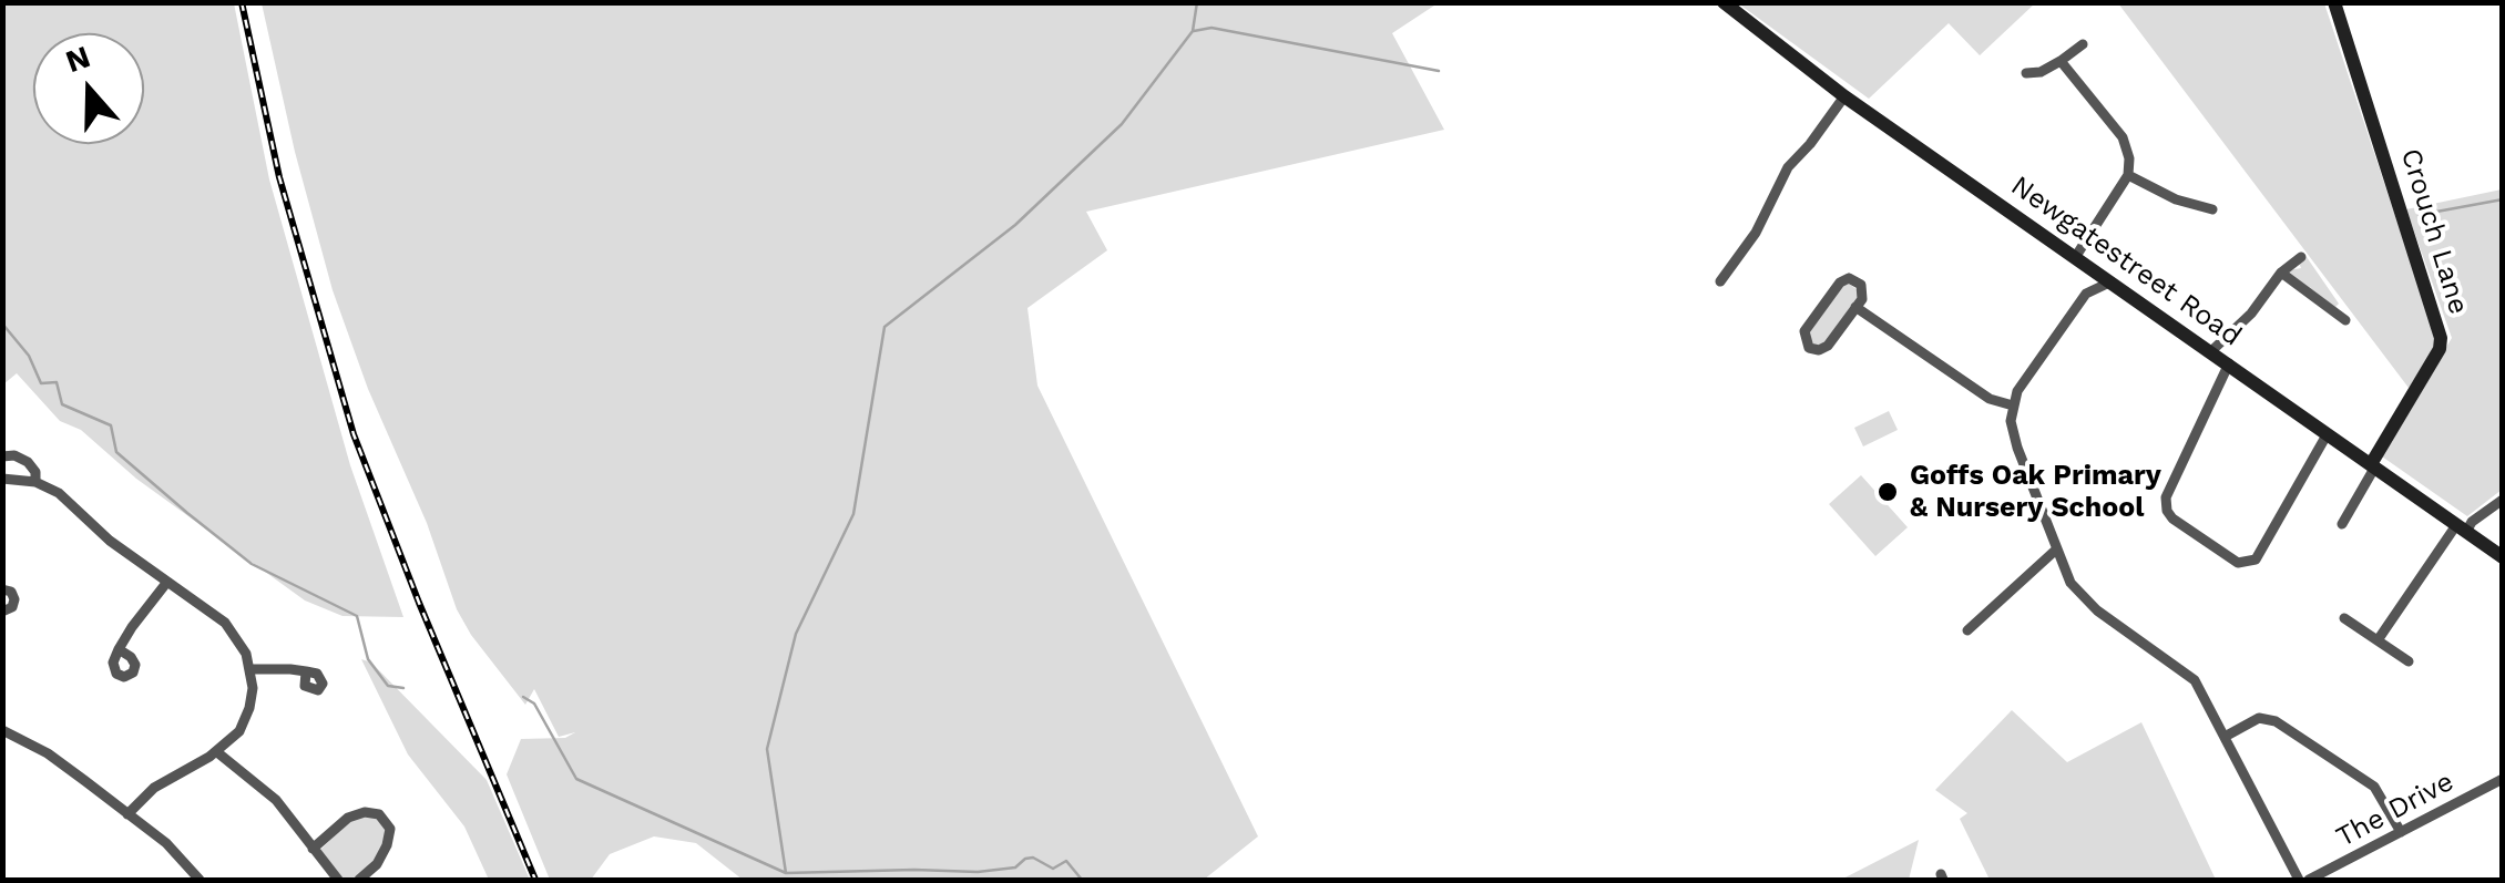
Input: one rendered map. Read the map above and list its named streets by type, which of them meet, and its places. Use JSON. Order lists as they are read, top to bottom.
{
  "streets": {
    "street": ["Crouch Lane", "Newgatestreet Road", "The Drive"]
  },
  "crossings": [
    ["Crouch Lane", "Newgatestreet Road"]
  ],
  "places": ["Goffs Oak Primary & Nursery School"],
  "north": "top"
}
